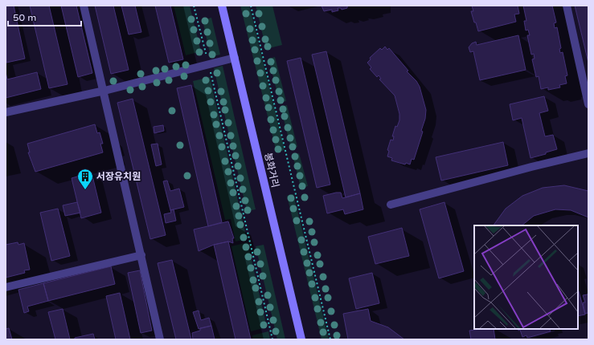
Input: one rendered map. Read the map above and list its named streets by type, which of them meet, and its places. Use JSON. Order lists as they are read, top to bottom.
{
  "streets": {
    "main road": ["봉화거리"]
  },
  "places": {
    "building": ["서장유치원"]
  },
  "scale_bar": "50 m"
}
